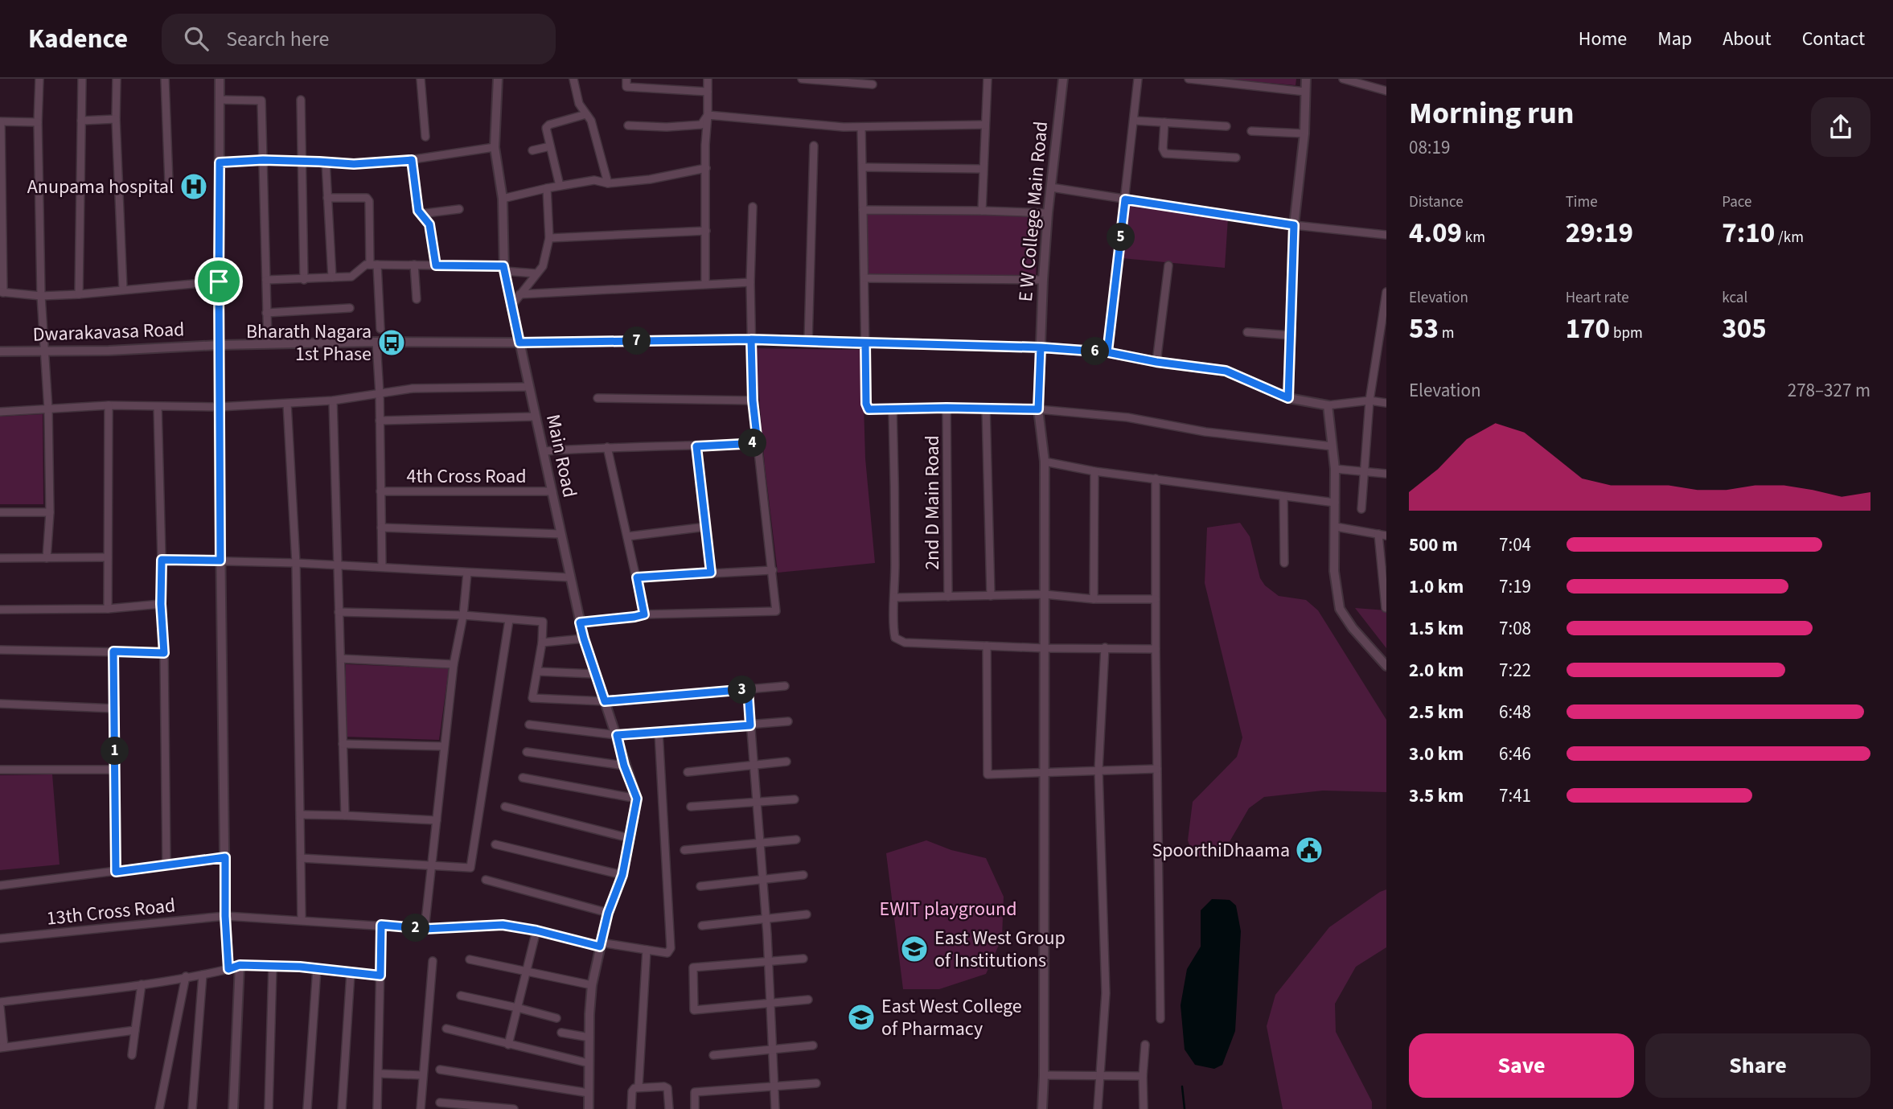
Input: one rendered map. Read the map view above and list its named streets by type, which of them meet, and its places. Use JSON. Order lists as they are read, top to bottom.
{
  "streets": {
    "street": [
      "E W College Main Road",
      "Dwarakavasa Road",
      "Main Road",
      "4th Cross Road",
      "2nd D Main Road",
      "13th Cross Road"
    ]
  },
  "crossings": [
    ["E W College Main Road", "Dwarakavasa Road"],
    ["Dwarakavasa Road", "Main Road"],
    ["Main Road", "4th Cross Road"]
  ],
  "parks": ["EWIT playground"],
  "places": {
    "hospital": ["Anupama hospital"],
    "bus stop": ["Bharath Nagara 1st Phase"],
    "public building": ["SpoorthiDhaama"],
    "school or university": ["East West Group of Institutions", "East West College of Pharmacy"]
  },
  "page": {
    "header": "Kadence",
    "search": "Search here",
    "nav": [
      "Home",
      "Map",
      "About",
      "Contact"
    ],
    "heading": ["Morning run", "08:19"],
    "stats": [
      ["Distance", "4.09 km"],
      ["Time", "29:19"],
      ["Pace", "7:10 /km"],
      ["Elevation", "53 m"],
      ["Heart rate", "170 bpm"],
      ["kcal", "305"]
    ],
    "pins": [
      "5",
      "7",
      "6",
      "4",
      "3",
      "1",
      "2"
    ],
    "chart": ["Elevation", "278–327 m"],
    "list": [
      {
        "name": "500 m",
        "note": "7:04"
      },
      {
        "name": "1.0 km",
        "note": "7:19"
      },
      {
        "name": "1.5 km",
        "note": "7:08"
      },
      {
        "name": "2.0 km",
        "note": "7:22"
      },
      {
        "name": "2.5 km",
        "note": "6:48"
      },
      {
        "name": "3.0 km",
        "note": "6:46"
      },
      {
        "name": "3.5 km",
        "note": "7:41"
      }
    ],
    "buttons": ["Save", "Share"]
  }
}
